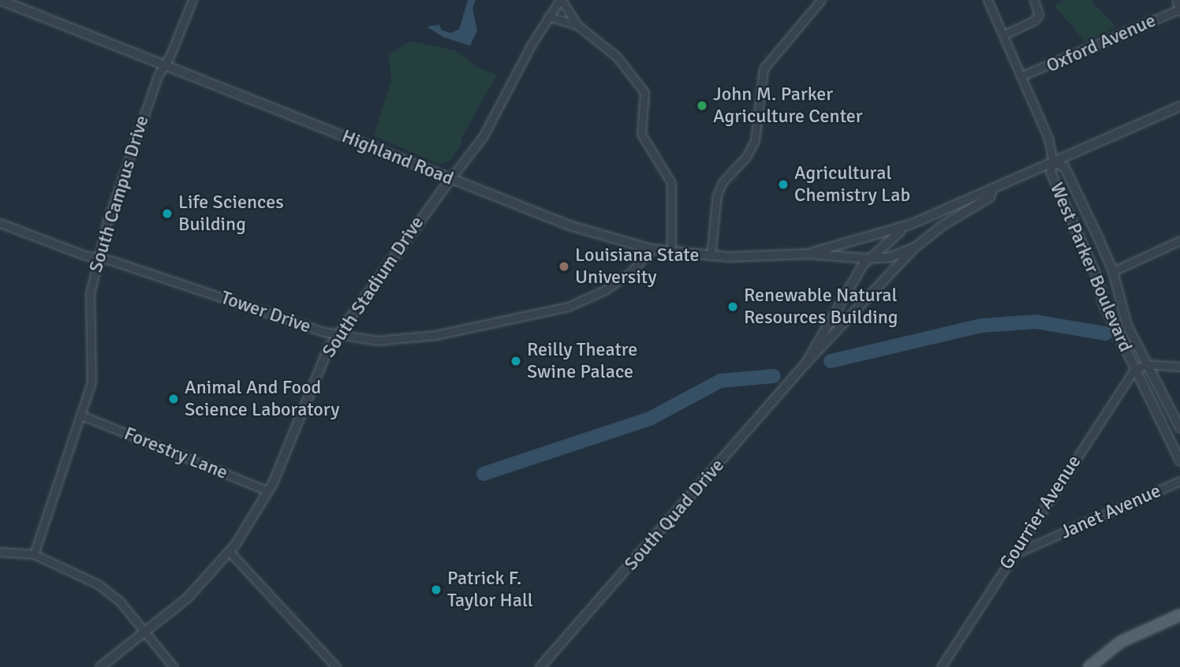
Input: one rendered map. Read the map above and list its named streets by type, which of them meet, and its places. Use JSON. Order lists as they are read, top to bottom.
{
  "streets": {
    "street": [
      "Oxford Avenue",
      "Highland Road",
      "South Campus Drive",
      "West Parker Boulevard",
      "South Stadium Drive",
      "Tower Drive",
      "Forestry Lane",
      "Janet Avenue",
      "Gourrier Avenue",
      "South Quad Drive"
    ]
  },
  "crossings": [
    ["Highland Road", "South Campus Drive"],
    ["Highland Road", "West Parker Boulevard"],
    ["Highland Road", "South Stadium Drive"],
    ["Highland Road", "Tower Drive"],
    ["Highland Road", "South Quad Drive"],
    ["South Campus Drive", "Tower Drive"],
    ["South Campus Drive", "Forestry Lane"],
    ["West Parker Boulevard", "Gourrier Avenue"],
    ["South Stadium Drive", "Tower Drive"],
    ["South Stadium Drive", "Forestry Lane"],
    ["Janet Avenue", "Gourrier Avenue"]
  ],
  "places": [
    "John M. Parker Agriculture Center",
    "Agricultural Chemistry Lab",
    "Life Sciences Building",
    "Louisiana State University",
    "Renewable Natural Resources Building",
    "Reilly Theatre Swine Palace",
    "Animal And Food Science Laboratory",
    "Patrick F. Taylor Hall"
  ]
}
